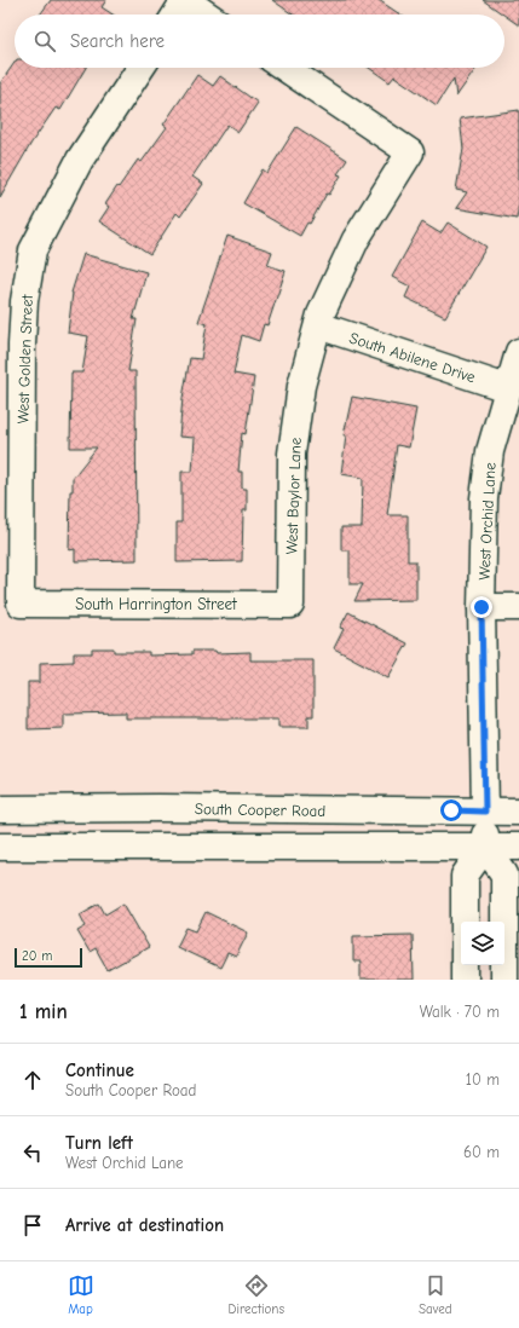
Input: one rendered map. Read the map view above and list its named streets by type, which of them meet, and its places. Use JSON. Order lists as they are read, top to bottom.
{
  "streets": {
    "street": [
      "South Abilene Drive",
      "West Golden Street",
      "West Baylor Lane",
      "West Orchid Lane",
      "South Harrington Street",
      "South Cooper Road"
    ]
  },
  "crossings": [
    ["South Abilene Drive", "West Baylor Lane"],
    ["South Abilene Drive", "West Orchid Lane"],
    ["West Golden Street", "South Harrington Street"],
    ["West Baylor Lane", "South Harrington Street"],
    ["West Orchid Lane", "South Cooper Road"]
  ],
  "scale_bar": "20 m",
  "page": {
    "search": "Search here",
    "scale": "20 m",
    "heading": ["1 min", "Walk · 70 m"],
    "list": [
      ["Continue", "South Cooper Road", "10 m"],
      ["Turn left", "West Orchid Lane", "60 m"],
      "Arrive at destination"
    ],
    "nav": ["Map", "Directions", "Saved"]
  }
}
